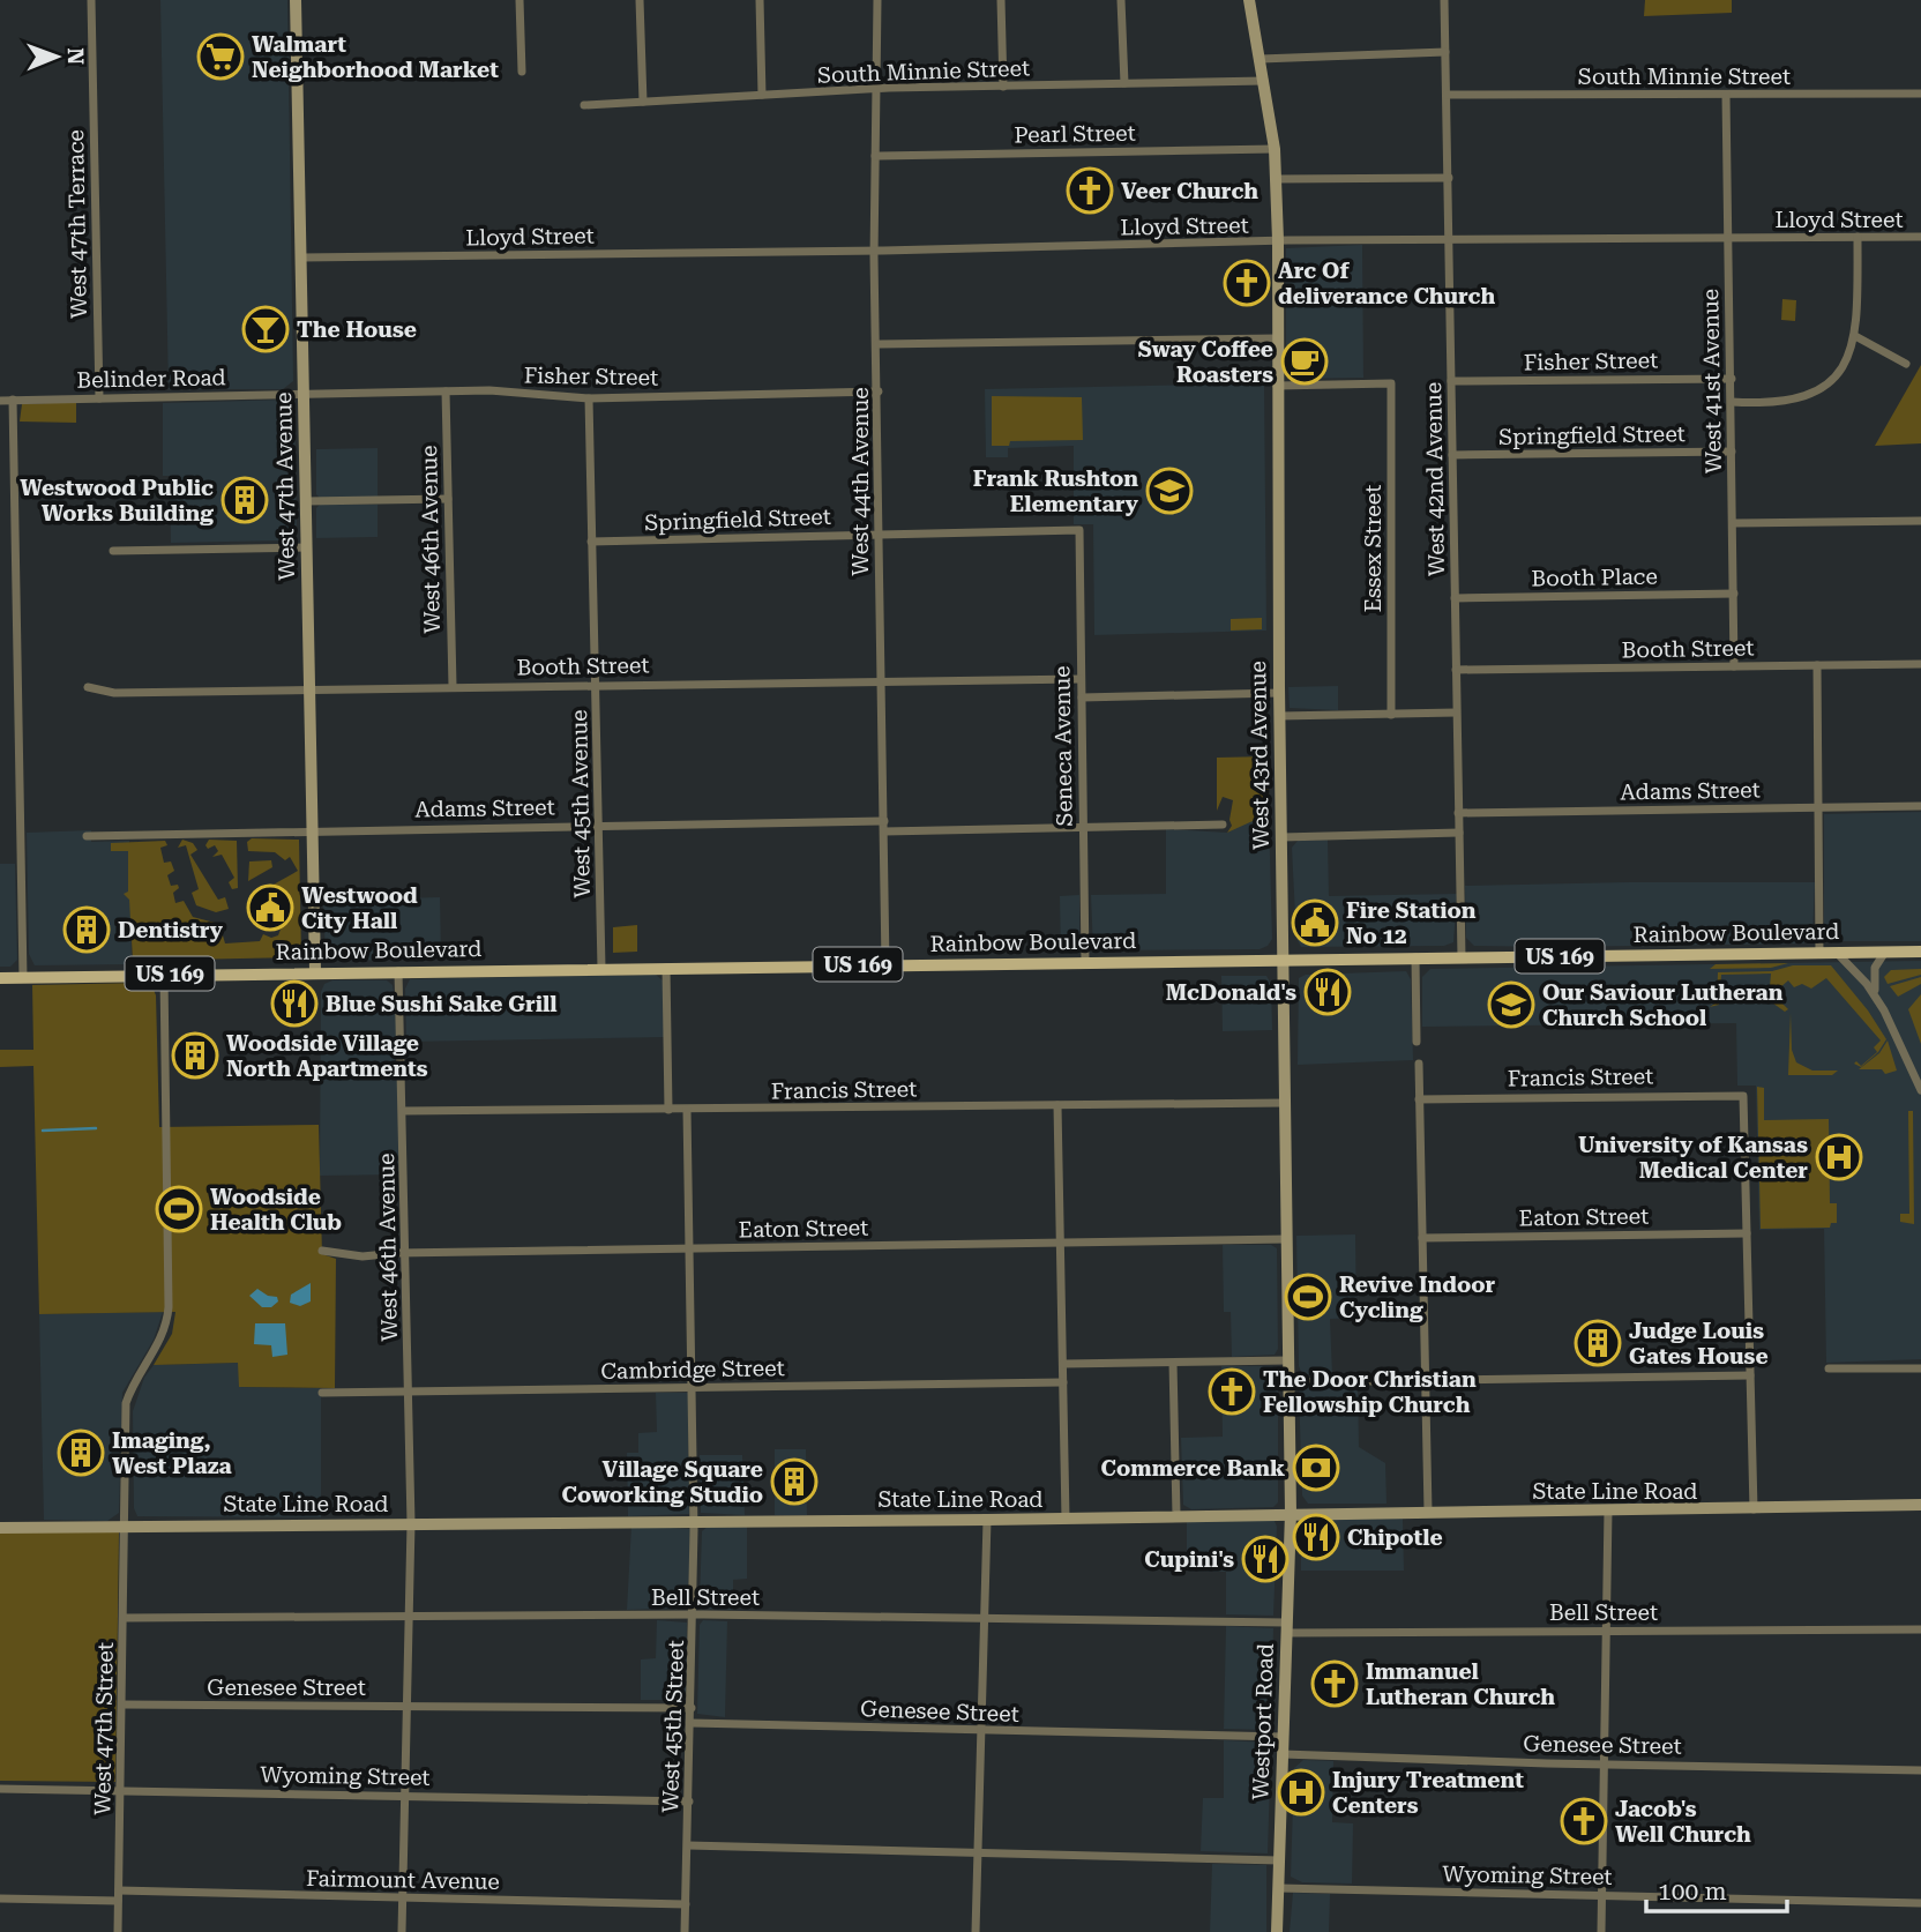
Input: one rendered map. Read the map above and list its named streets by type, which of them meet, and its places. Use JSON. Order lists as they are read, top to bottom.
{
  "streets": {
    "main road": ["Rainbow Boulevard", "US 169"],
    "street": [
      "South Minnie Street",
      "Pearl Street",
      "Lloyd Street",
      "West 47th Terrace",
      "Fisher Street",
      "Belinder Road",
      "West 41st Avenue",
      "Springfield Street",
      "West 42nd Avenue",
      "West 44th Avenue",
      "West 47th Avenue",
      "West 46th Avenue",
      "Essex Street",
      "Booth Place",
      "Booth Street",
      "Seneca Avenue",
      "West 43rd Avenue",
      "Adams Street",
      "West 45th Avenue",
      "Francis Street",
      "Eaton Street",
      "Cambridge Street",
      "State Line Road",
      "Bell Street",
      "Genesee Street",
      "Westport Road",
      "West 45th Street",
      "West 47th Street",
      "Wyoming Street",
      "Fairmount Avenue"
    ]
  },
  "crossings": [
    ["South Minnie Street", "West 41st Avenue"],
    ["South Minnie Street", "West 42nd Avenue"],
    ["South Minnie Street", "West 44th Avenue"],
    ["South Minnie Street", "West 43rd Avenue"],
    ["Pearl Street", "West 44th Avenue"],
    ["Pearl Street", "West 43rd Avenue"],
    ["Lloyd Street", "West 41st Avenue"],
    ["Lloyd Street", "West 42nd Avenue"],
    ["Lloyd Street", "West 44th Avenue"],
    ["Lloyd Street", "West 47th Avenue"],
    ["Lloyd Street", "West 43rd Avenue"],
    ["West 47th Terrace", "Belinder Road"],
    ["Fisher Street", "Belinder Road"],
    ["Fisher Street", "West 41st Avenue"],
    ["Fisher Street", "West 42nd Avenue"],
    ["Fisher Street", "West 44th Avenue"],
    ["Fisher Street", "West 47th Avenue"],
    ["Fisher Street", "West 46th Avenue"],
    ["Fisher Street", "West 45th Avenue"],
    ["Belinder Road", "West 47th Avenue"],
    ["West 41st Avenue", "Springfield Street"],
    ["West 41st Avenue", "Booth Place"],
    ["West 41st Avenue", "Booth Street"],
    ["Springfield Street", "West 42nd Avenue"],
    ["Springfield Street", "West 44th Avenue"],
    ["Springfield Street", "Seneca Avenue"],
    ["Springfield Street", "West 45th Avenue"],
    ["West 42nd Avenue", "Booth Place"],
    ["West 42nd Avenue", "Booth Street"],
    ["West 42nd Avenue", "Adams Street"],
    ["West 42nd Avenue", "Rainbow Boulevard"],
    ["West 44th Avenue", "Booth Street"],
    ["West 44th Avenue", "Adams Street"],
    ["West 44th Avenue", "Rainbow Boulevard"],
    ["West 47th Avenue", "Booth Street"],
    ["West 47th Avenue", "Adams Street"],
    ["West 47th Avenue", "Rainbow Boulevard"],
    ["West 46th Avenue", "Booth Street"],
    ["West 46th Avenue", "Rainbow Boulevard"],
    ["West 46th Avenue", "Francis Street"],
    ["West 46th Avenue", "Eaton Street"],
    ["West 46th Avenue", "Cambridge Street"],
    ["West 46th Avenue", "State Line Road"],
    ["West 46th Avenue", "Bell Street"],
    ["West 46th Avenue", "Genesee Street"],
    ["West 46th Avenue", "Wyoming Street"],
    ["West 46th Avenue", "Fairmount Avenue"],
    ["Essex Street", "West 43rd Avenue"],
    ["Booth Street", "Seneca Avenue"],
    ["Booth Street", "West 45th Avenue"],
    ["Seneca Avenue", "Rainbow Boulevard"],
    ["West 43rd Avenue", "Rainbow Boulevard"],
    ["West 43rd Avenue", "Francis Street"],
    ["West 43rd Avenue", "Eaton Street"],
    ["West 43rd Avenue", "State Line Road"],
    ["West 43rd Avenue", "Westport Road"],
    ["Adams Street", "West 45th Avenue"],
    ["West 45th Avenue", "Rainbow Boulevard"],
    ["Rainbow Boulevard", "West 47th Street"],
    ["Francis Street", "Eaton Street"],
    ["State Line Road", "Westport Road"],
    ["State Line Road", "West 45th Street"],
    ["State Line Road", "West 47th Street"],
    ["Bell Street", "Westport Road"],
    ["Bell Street", "West 45th Street"],
    ["Bell Street", "West 47th Street"],
    ["Genesee Street", "Westport Road"],
    ["Genesee Street", "West 45th Street"],
    ["Genesee Street", "West 47th Street"],
    ["Westport Road", "Wyoming Street"],
    ["West 45th Street", "Wyoming Street"],
    ["West 45th Street", "Fairmount Avenue"],
    ["West 47th Street", "Wyoming Street"],
    ["West 47th Street", "Fairmount Avenue"]
  ],
  "places": {
    "supermarket": ["Walmart Neighborhood Market"],
    "church": [
      "Veer Church",
      "Arc Of deliverance Church",
      "The Door Christian Fellowship Church",
      "Immanuel Lutheran Church",
      "Jacob's Well Church"
    ],
    "bar": ["The House"],
    "cafe": ["Sway Coffee Roasters"],
    "school or university": ["Frank Rushton Elementary", "Our Saviour Lutheran Church School"],
    "building": [
      "Westwood Public Works Building",
      "Dentistry",
      "Woodside Village North Apartments",
      "Judge Louis Gates House",
      "Imaging, West Plaza",
      "Village Square Coworking Studio"
    ],
    "public building": ["Westwood City Hall", "Fire Station No 12"],
    "restaurant": [
      "McDonald's",
      "Blue Sushi Sake Grill",
      "Chipotle",
      "Cupini's"
    ],
    "hospital": ["University of Kansas Medical Center", "Injury Treatment Centers"],
    "sports": ["Woodside Health Club", "Revive Indoor Cycling"],
    "bank": ["Commerce Bank"]
  },
  "scale_bar": "100 m",
  "north": "right"
}
